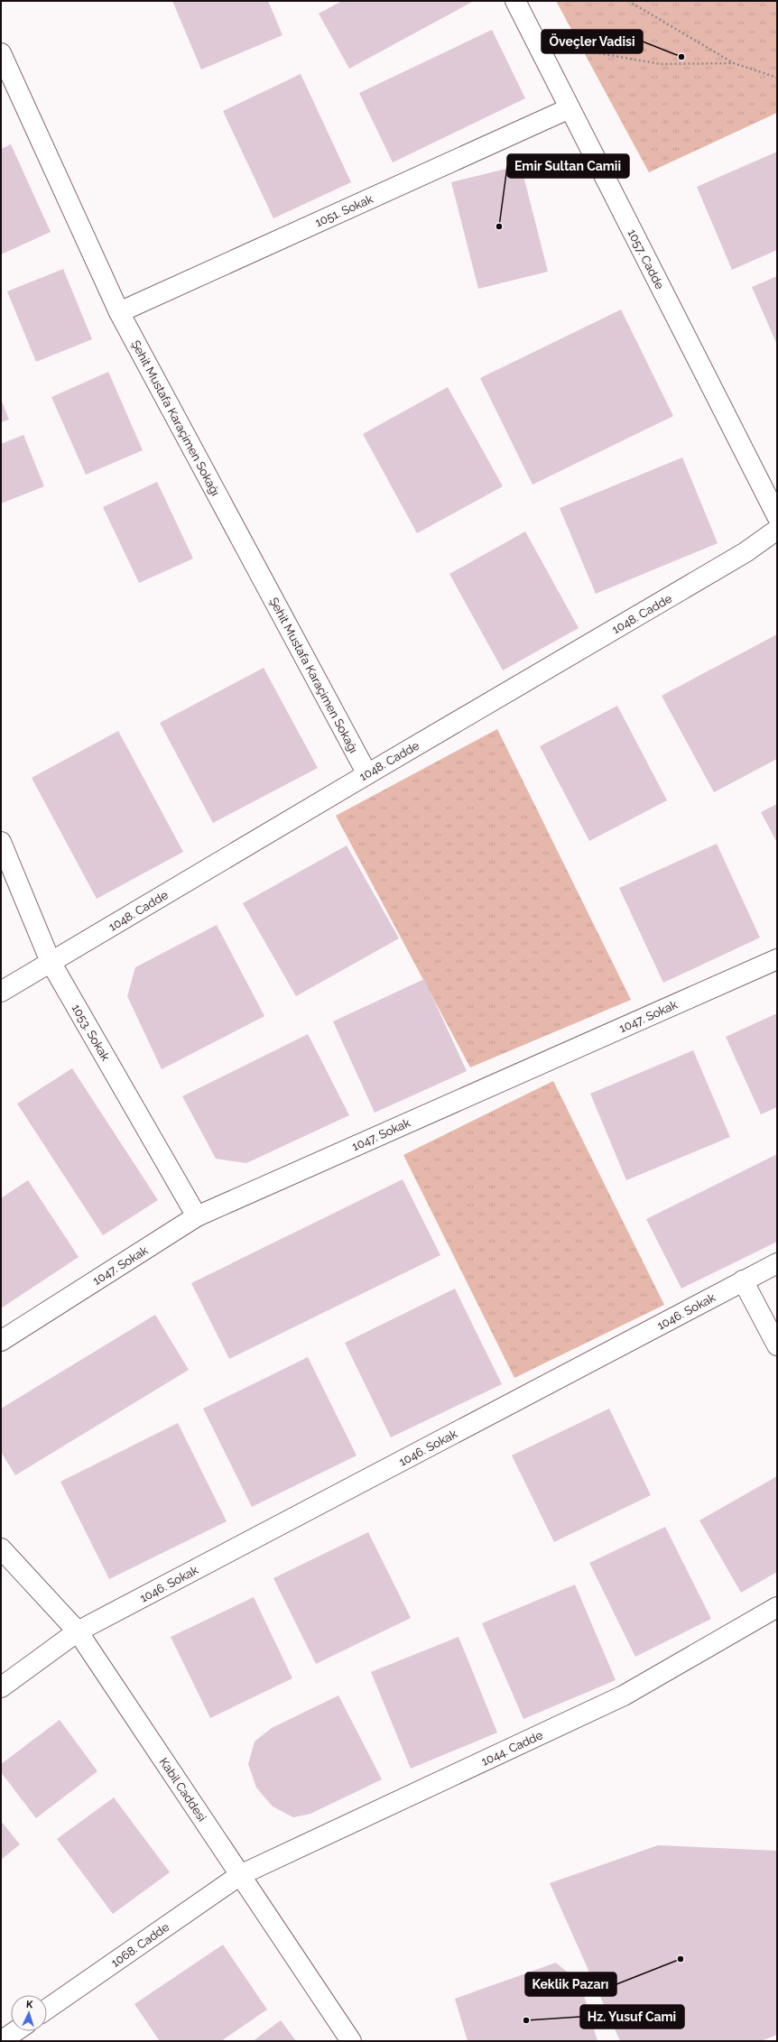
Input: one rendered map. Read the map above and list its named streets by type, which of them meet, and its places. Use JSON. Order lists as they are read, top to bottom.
{
  "streets": {
    "street": [
      "1051. Sokak",
      "1057. Cadde",
      "Şehit Mustafa Karaçimen Sokağı",
      "1048. Cadde",
      "1047. Sokak",
      "1053. Sokak",
      "1046. Sokak",
      "1044. Cadde",
      "Kabil Caddesi",
      "1068. Cadde"
    ]
  },
  "crossings": [
    ["1051. Sokak", "1057. Cadde"],
    ["1051. Sokak", "Şehit Mustafa Karaçimen Sokağı"],
    ["Şehit Mustafa Karaçimen Sokağı", "1048. Cadde"],
    ["1048. Cadde", "1053. Sokak"],
    ["1047. Sokak", "1053. Sokak"],
    ["1046. Sokak", "Kabil Caddesi"],
    ["1044. Cadde", "Kabil Caddesi"],
    ["1044. Cadde", "1068. Cadde"],
    ["Kabil Caddesi", "1068. Cadde"]
  ],
  "places": [
    "Öveçler Vadisi",
    "Emir Sultan Camii",
    "Keklik Pazarı",
    "Hz. Yusuf Cami"
  ],
  "north": "top"
}
